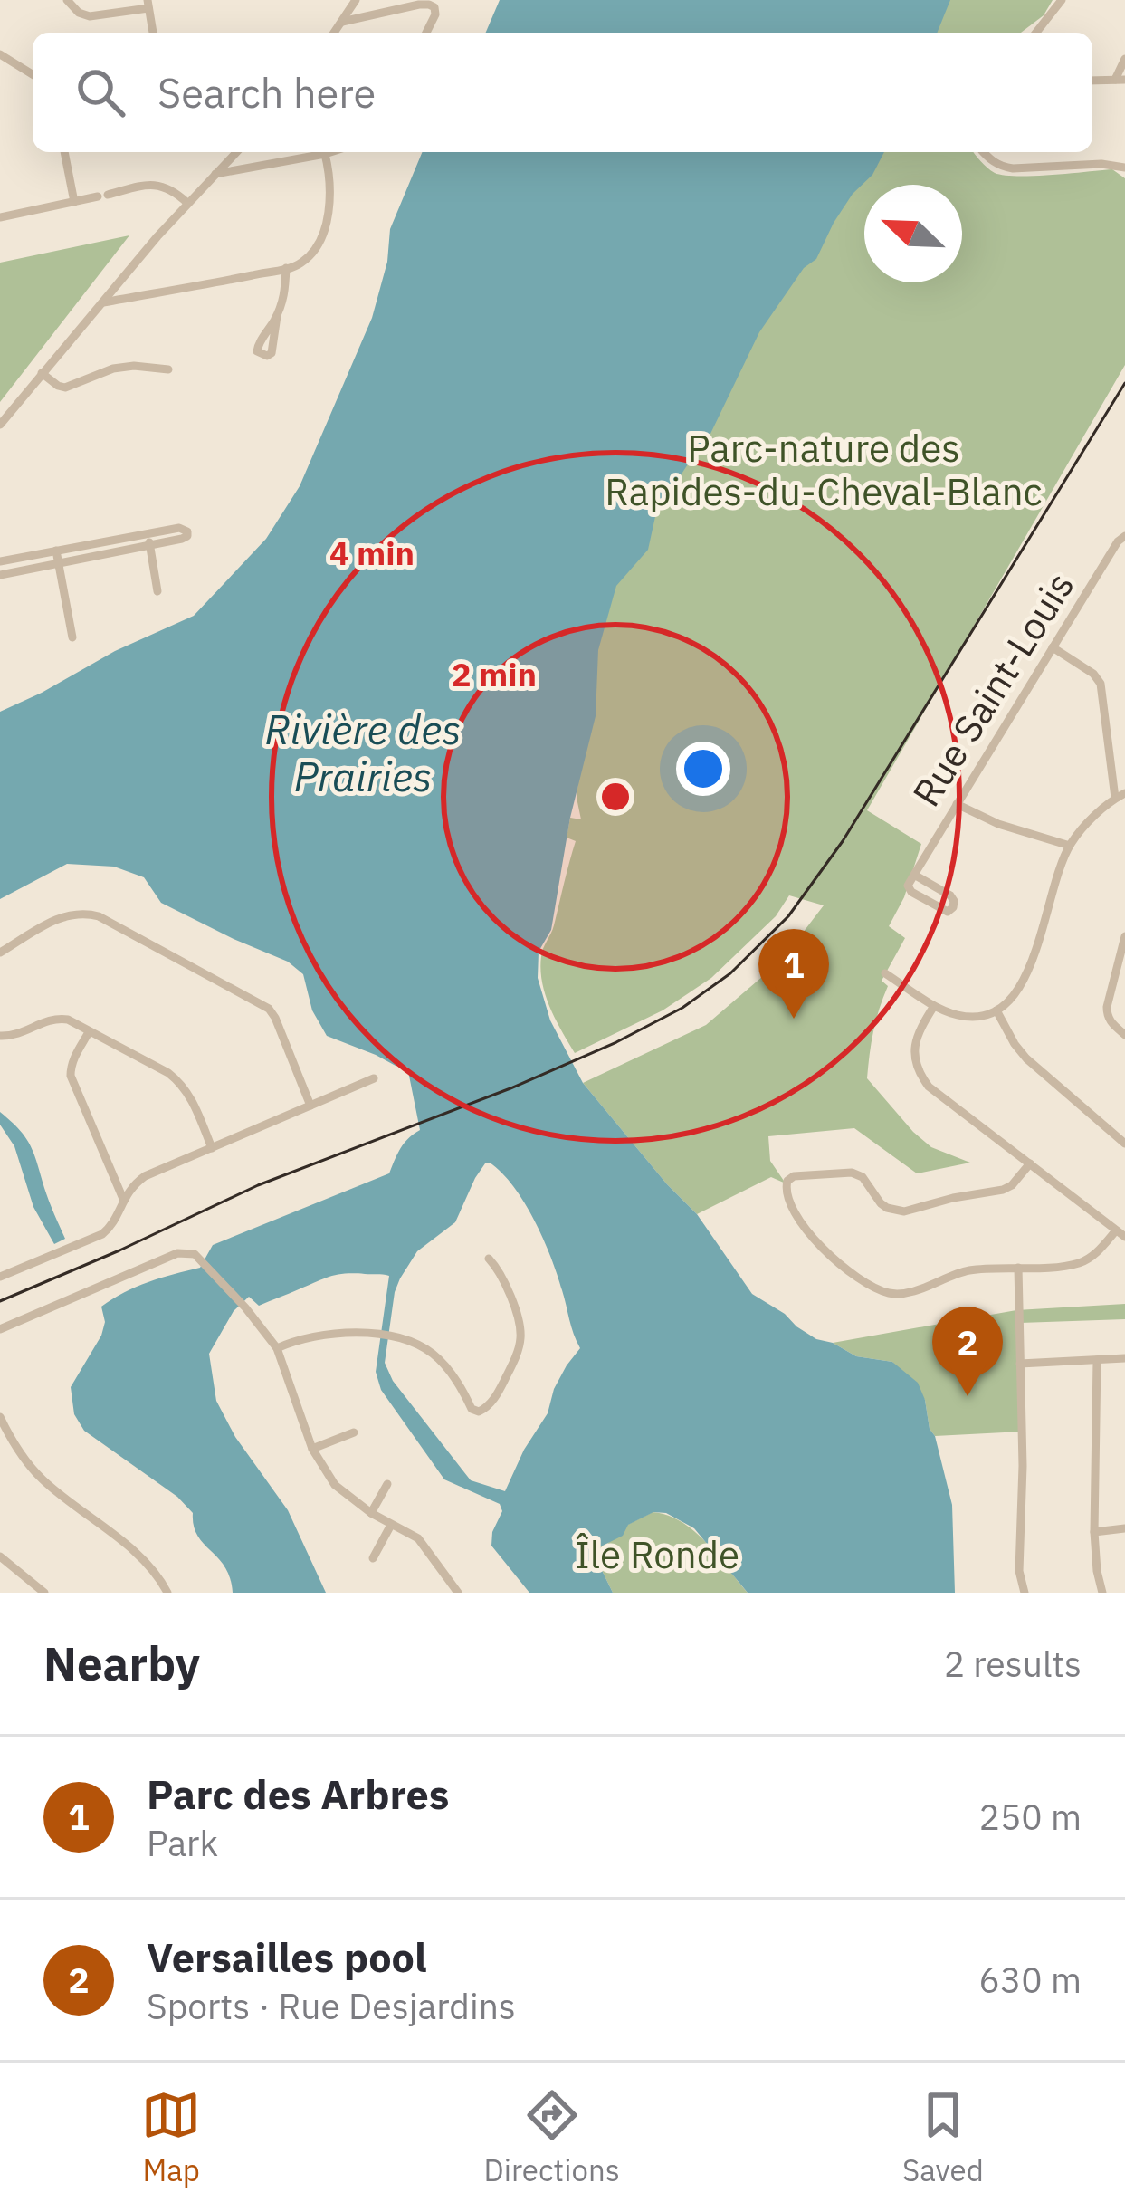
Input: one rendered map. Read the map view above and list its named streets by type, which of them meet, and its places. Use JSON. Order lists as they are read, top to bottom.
{
  "streets": {
    "street": ["Rue Saint-Louis"]
  },
  "water": ["Rivière des Prairies"],
  "parks": ["Parc-nature des Rapides-du-Cheval-Blanc", "Île Ronde"],
  "north": "top left",
  "page": {
    "search": "Search here",
    "pins": ["1", "2"],
    "heading": ["Nearby", "2 results"],
    "list": [
      {
        "mark": "1",
        "name": "Parc des Arbres",
        "note": "Park",
        "value": "250 m"
      },
      {
        "mark": "2",
        "name": "Versailles pool",
        "note": "Sports · Rue Desjardins",
        "value": "630 m"
      }
    ],
    "nav": ["Map", "Directions", "Saved"]
  },
  "rings": ["4 min", "2 min"]
}
